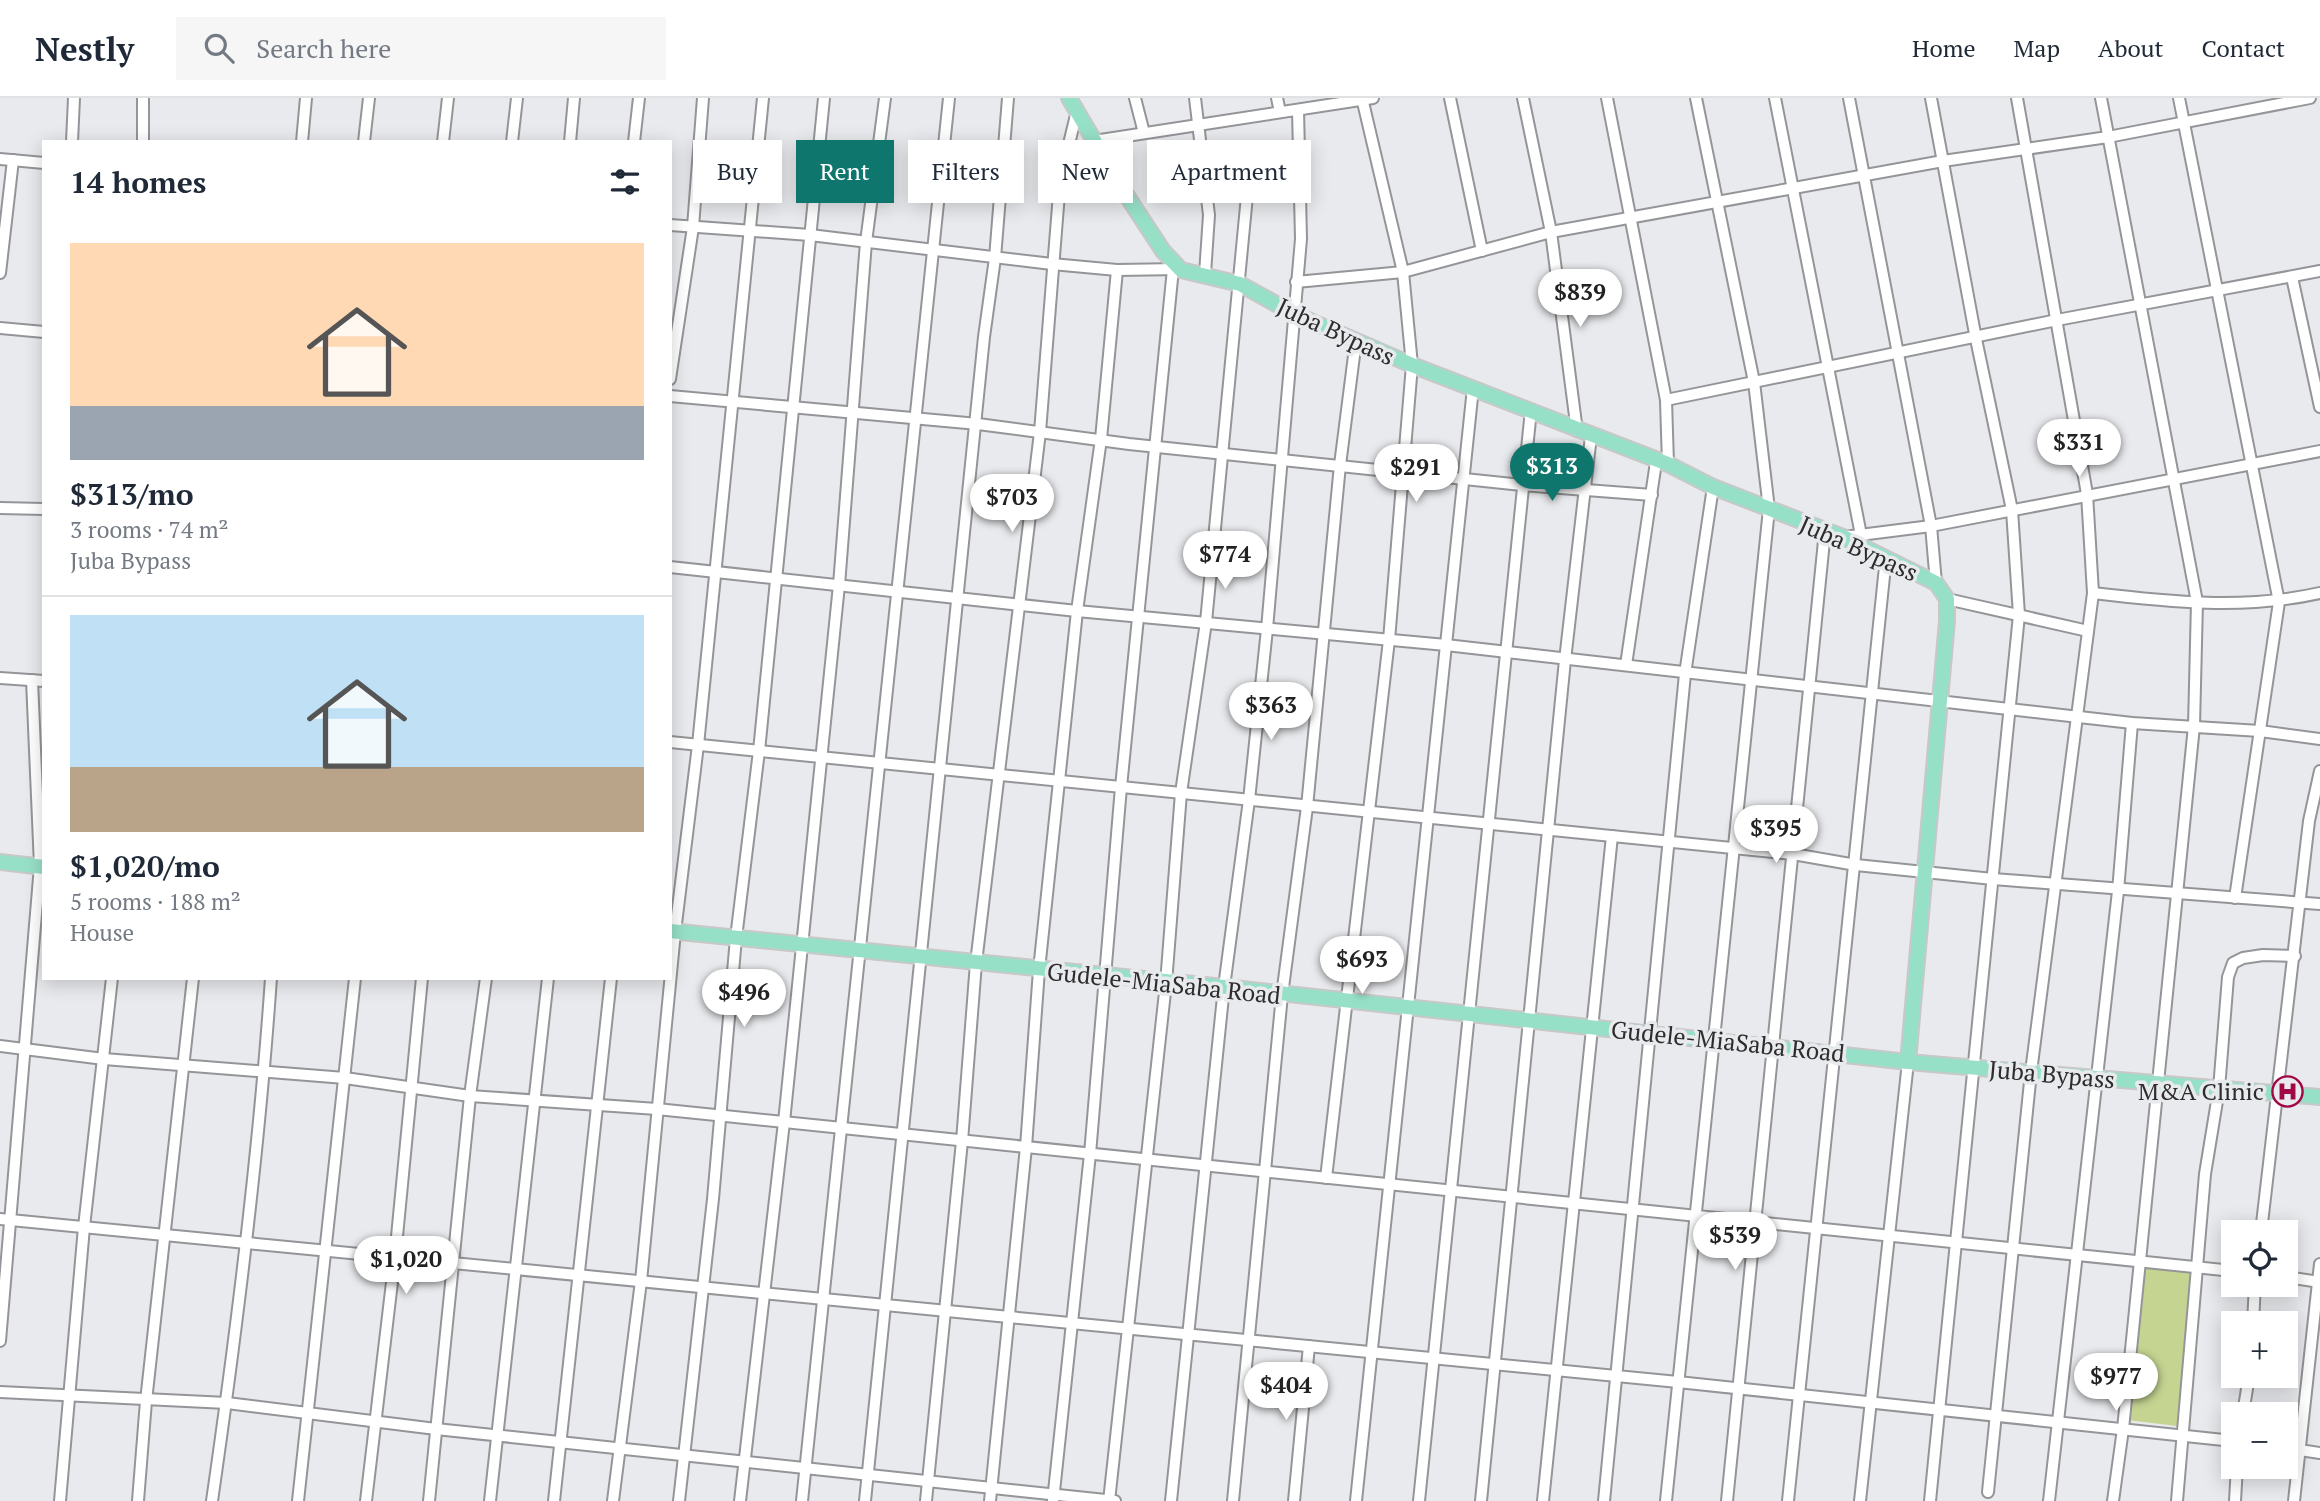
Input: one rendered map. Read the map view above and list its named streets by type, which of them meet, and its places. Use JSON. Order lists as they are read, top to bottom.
{
  "streets": {
    "main road": ["Juba Bypass", "Gudele-MiaSaba Road"]
  },
  "crossings": [
    ["Juba Bypass", "Gudele-MiaSaba Road"]
  ],
  "places": {
    "hospital": ["M&A Clinic"]
  },
  "page": {
    "header": "Nestly",
    "search": "Search here",
    "nav": [
      "Home",
      "Map",
      "About",
      "Contact"
    ],
    "chip": [
      "Buy",
      "Rent",
      "Filters",
      "New",
      "Apartment"
    ],
    "heading": "14 homes",
    "list": [
      {
        "name": "$313/mo",
        "note": "3 rooms · 74 m² · Juba Bypass"
      },
      {
        "name": "$1,020/mo",
        "note": "5 rooms · 188 m² · House"
      }
    ],
    "price": [
      "$839",
      "$331",
      "$313",
      "$291",
      "$703",
      "$774",
      "$363",
      "$395",
      "$693",
      "$496",
      "$539",
      "$1,020",
      "$977",
      "$404"
    ],
    "map_buttons": ["+", "−"]
  }
}
